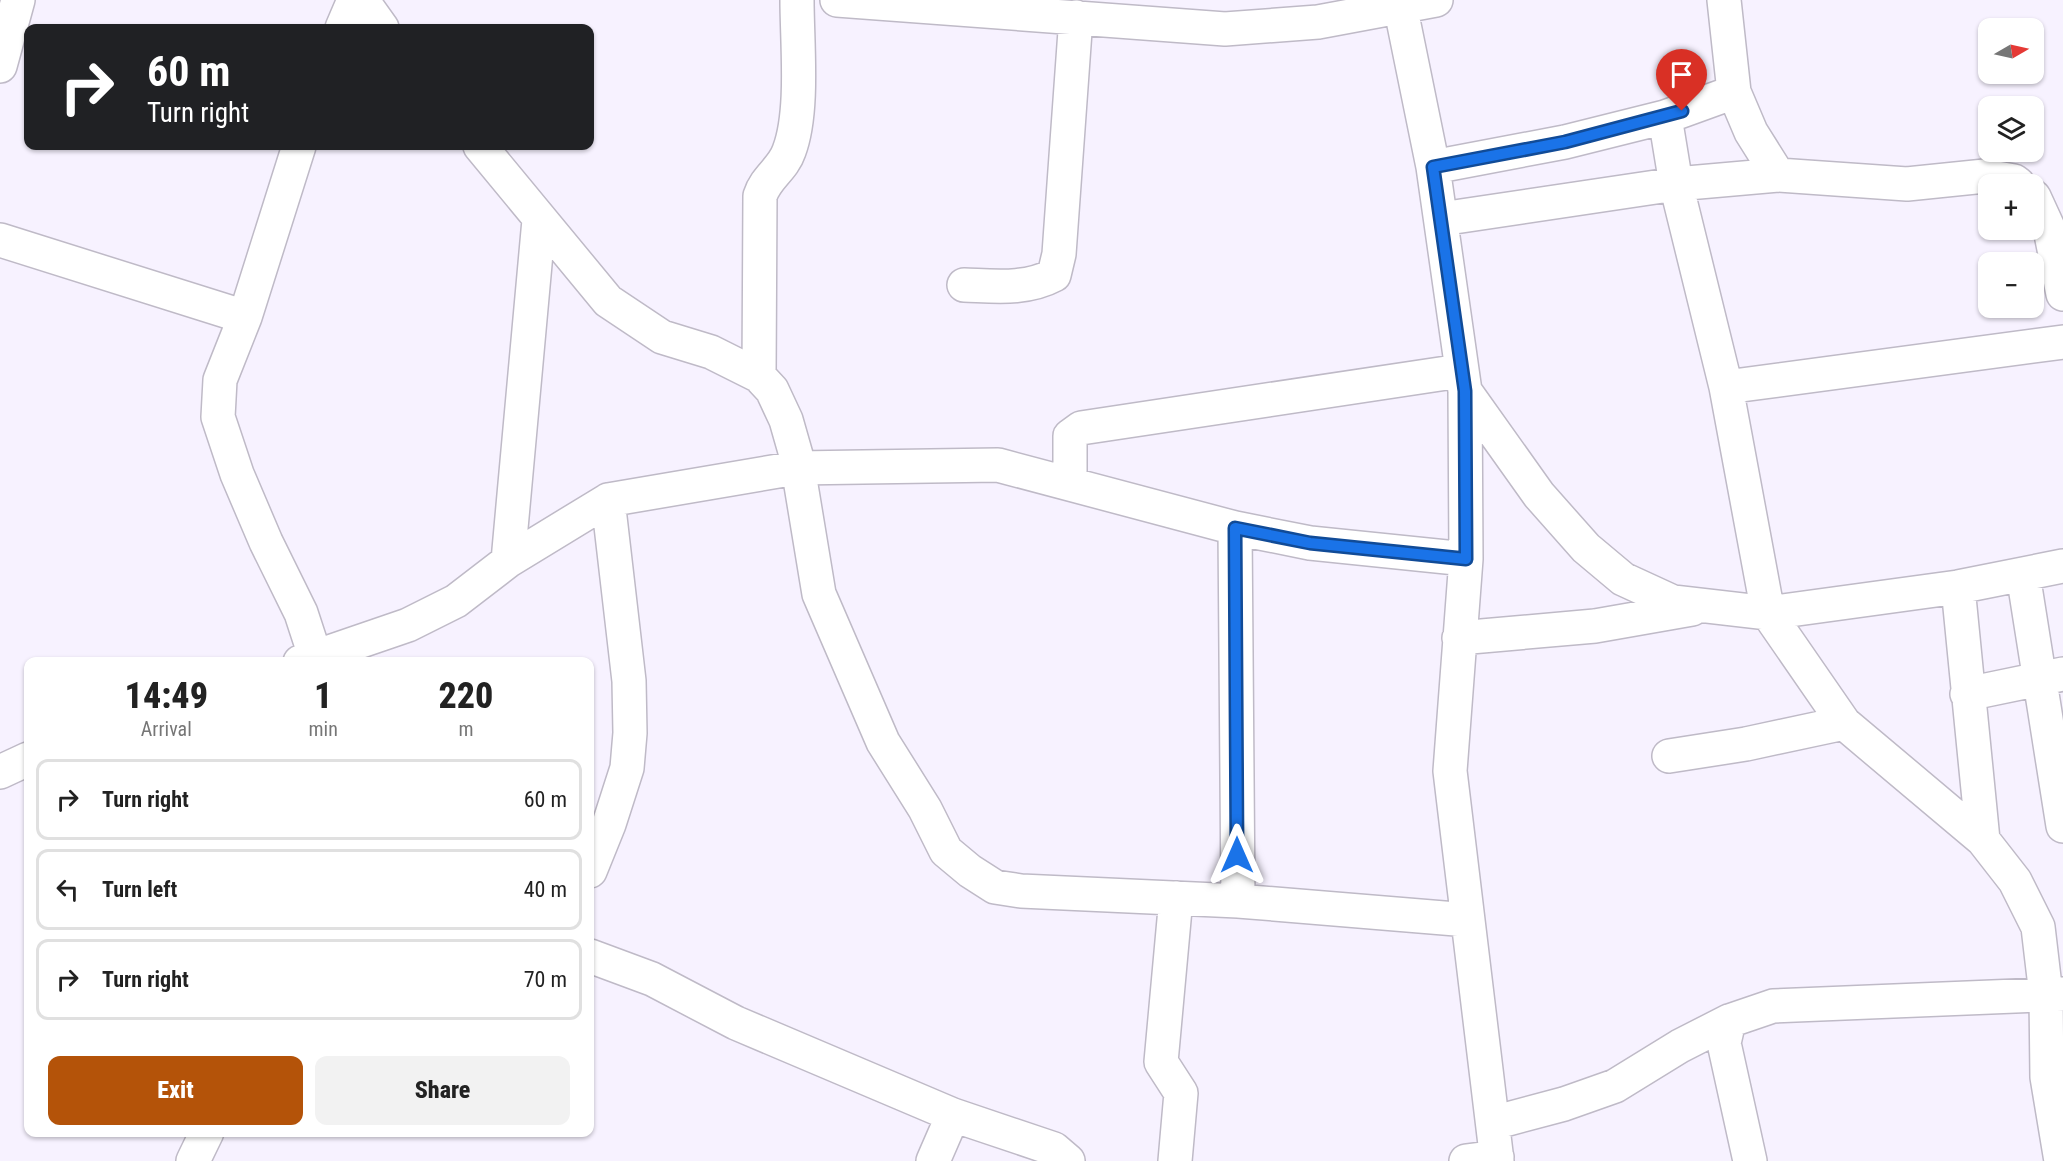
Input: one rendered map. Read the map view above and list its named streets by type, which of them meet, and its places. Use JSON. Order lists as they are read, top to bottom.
{
  "north": "right",
  "page": {
    "map_buttons": ["+", "−"],
    "turn": ["60 m", "Turn right"],
    "eta": [
      "14:49",
      "Arrival",
      "1",
      "min",
      "220",
      "m"
    ],
    "list": [
      {
        "name": "Turn right",
        "value": "60 m"
      },
      {
        "name": "Turn left",
        "value": "40 m"
      },
      {
        "name": "Turn right",
        "value": "70 m"
      }
    ],
    "buttons": ["Exit", "Share"]
  }
}
